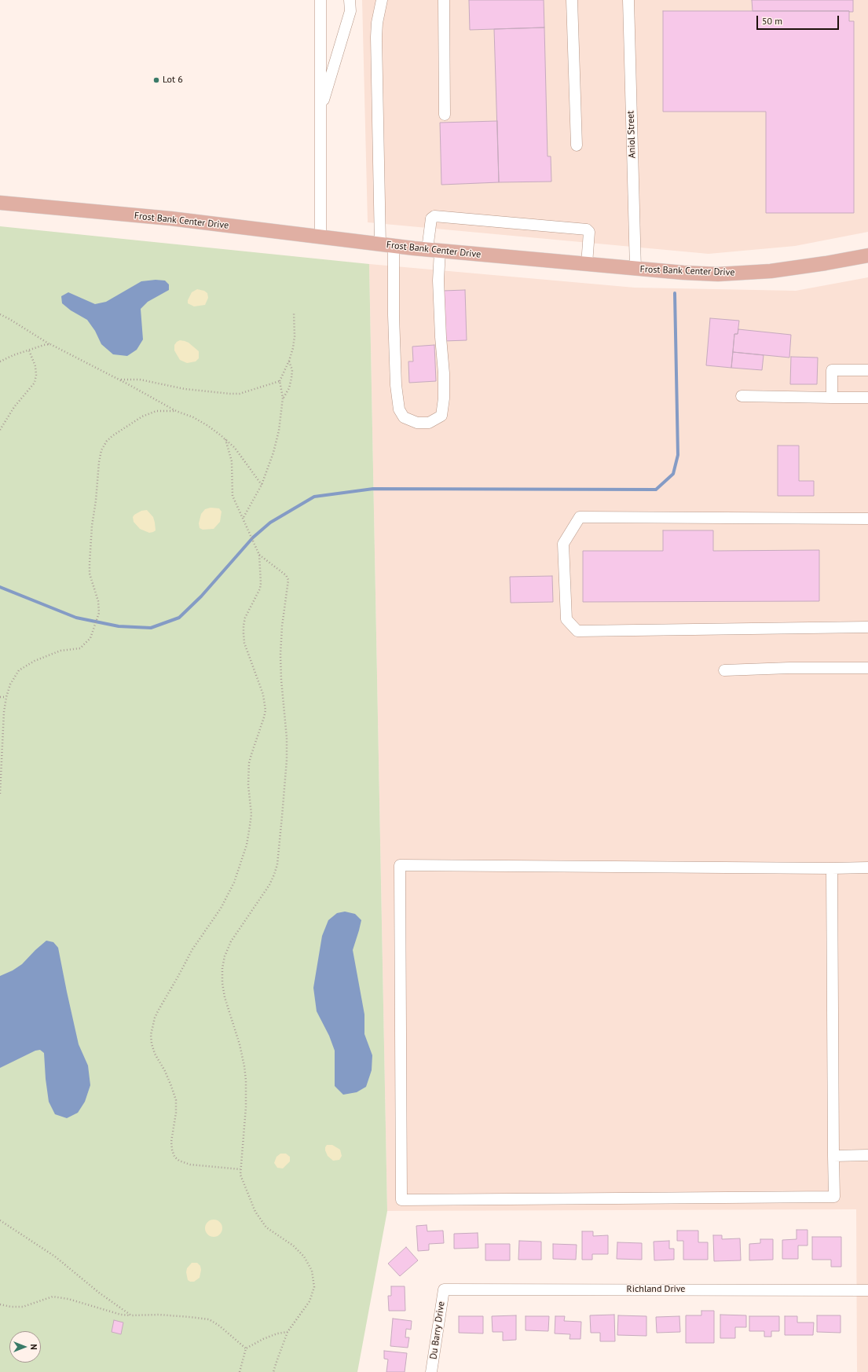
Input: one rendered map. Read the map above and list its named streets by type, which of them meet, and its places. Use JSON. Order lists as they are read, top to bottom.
{
  "streets": {
    "main road": ["Frost Bank Center Drive"],
    "street": ["Aniol Street", "Richland Drive", "Du Barry Drive"]
  },
  "crossings": [
    ["Aniol Street", "Frost Bank Center Drive"],
    ["Richland Drive", "Du Barry Drive"]
  ],
  "places": ["Lot 6"],
  "scale_bar": "50 m",
  "north": "right"
}
